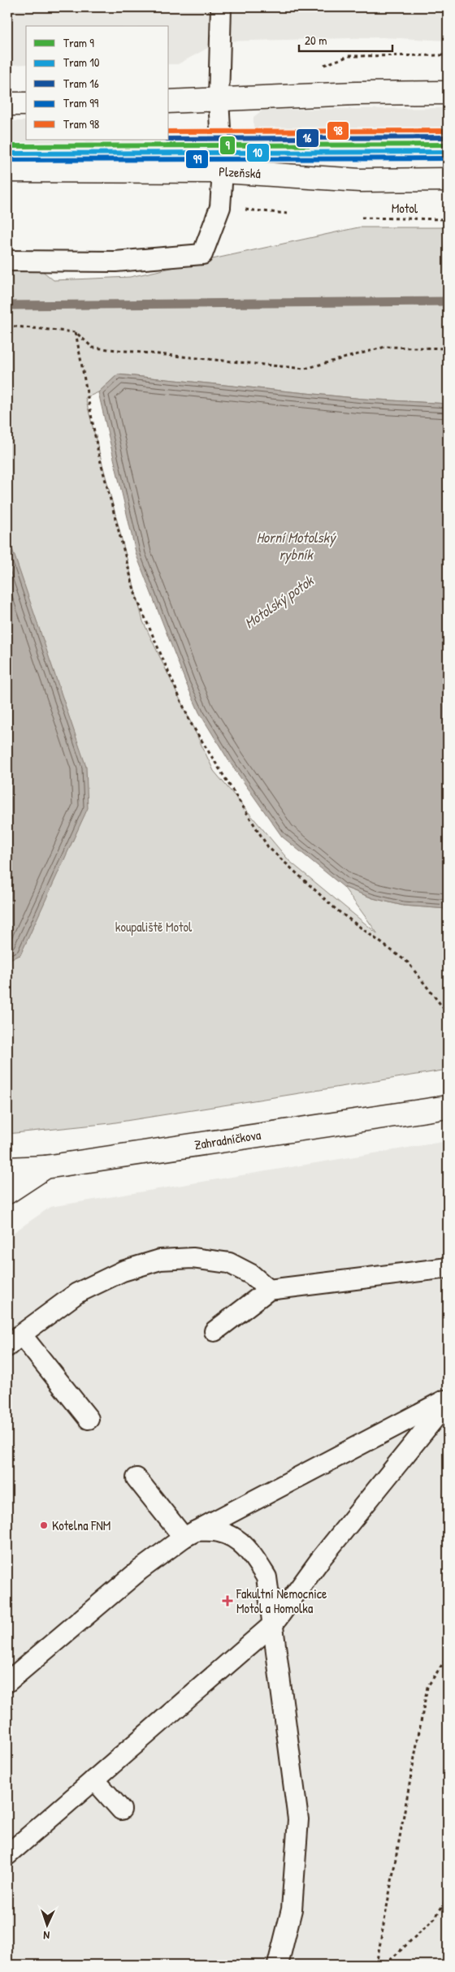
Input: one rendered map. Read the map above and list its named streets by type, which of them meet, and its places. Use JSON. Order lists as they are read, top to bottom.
{
  "streets": {
    "main road": ["Plzeňská", "Zahradníčkova"],
    "path": ["Motol"]
  },
  "water": ["Horní Motolský rybník", "Motolský potok"],
  "parks": ["koupaliště Motol"],
  "places": {
    "other": ["Kotelna FNM"],
    "health": ["Fakultní Nemocnice Motol a Homolka"]
  },
  "lines": [
    "tram line 98",
    "tram line 16",
    "tram line 9",
    "tram line 10",
    "tram line 99"
  ],
  "legend": [
    "Tram 9",
    "Tram 10",
    "Tram 16",
    "Tram 99",
    "Tram 98"
  ],
  "scale_bar": "20 m",
  "north": "bottom"
}
